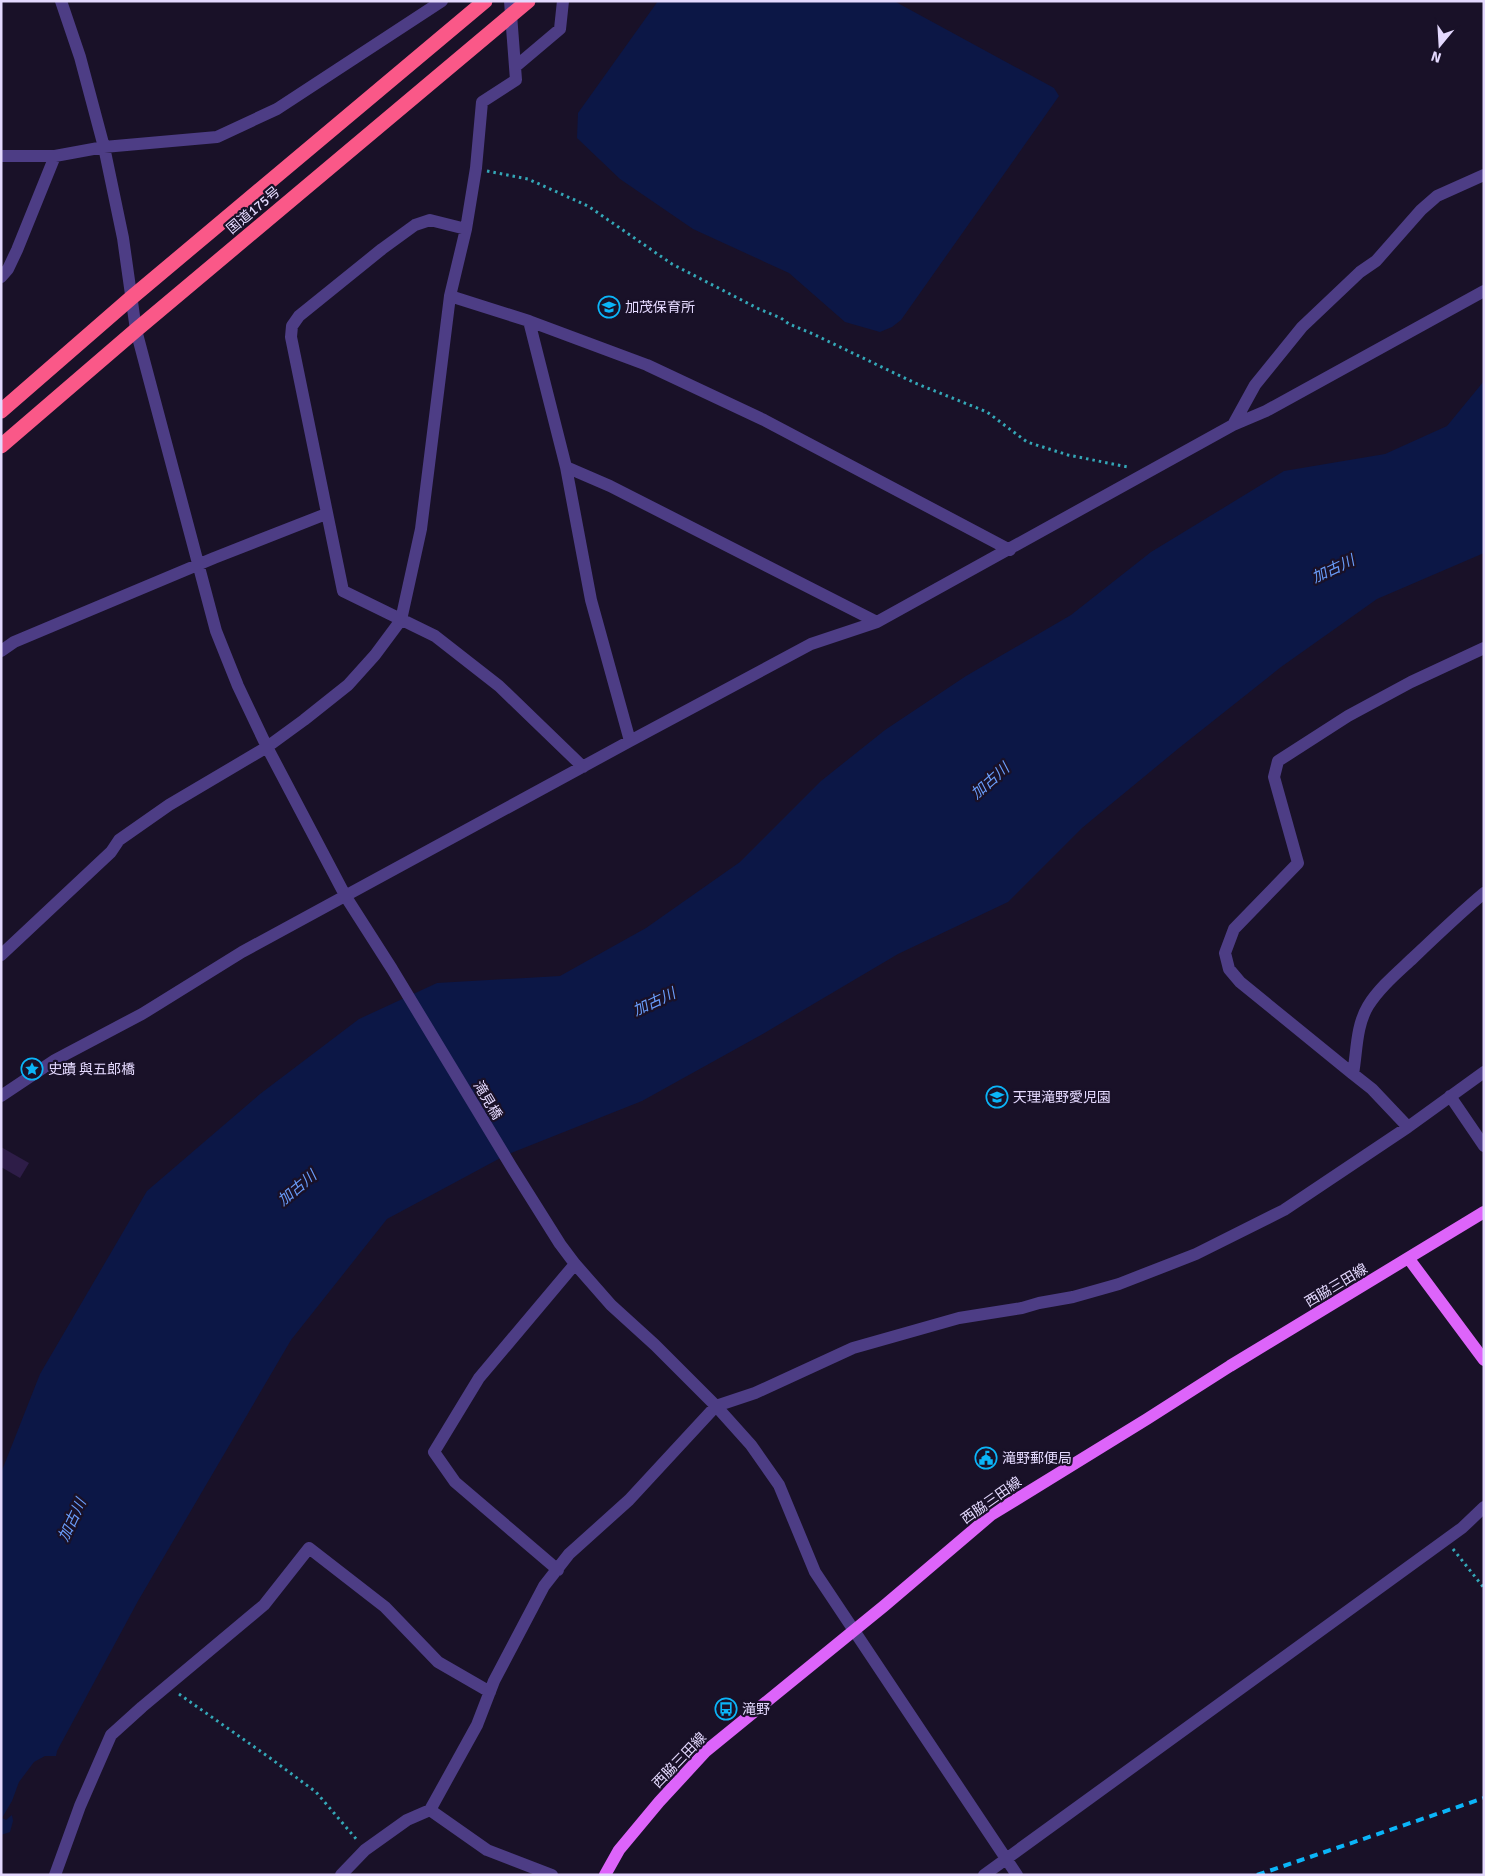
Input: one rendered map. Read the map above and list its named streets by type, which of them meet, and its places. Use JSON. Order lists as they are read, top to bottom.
{
  "streets": {
    "highway": ["国道175号"],
    "main road": ["西脇三田線"],
    "street": ["滝見橋"]
  },
  "crossings": [
    ["国道175号", "滝見橋"],
    ["滝見橋", "西脇三田線"]
  ],
  "water": ["加古川"],
  "places": {
    "school or university": ["加茂保育所", "天理滝野愛児園"],
    "place": ["史蹟 與五郎橋"],
    "public building": ["滝野郵便局"],
    "bus stop": ["滝野"]
  },
  "north": "bottom"
}
